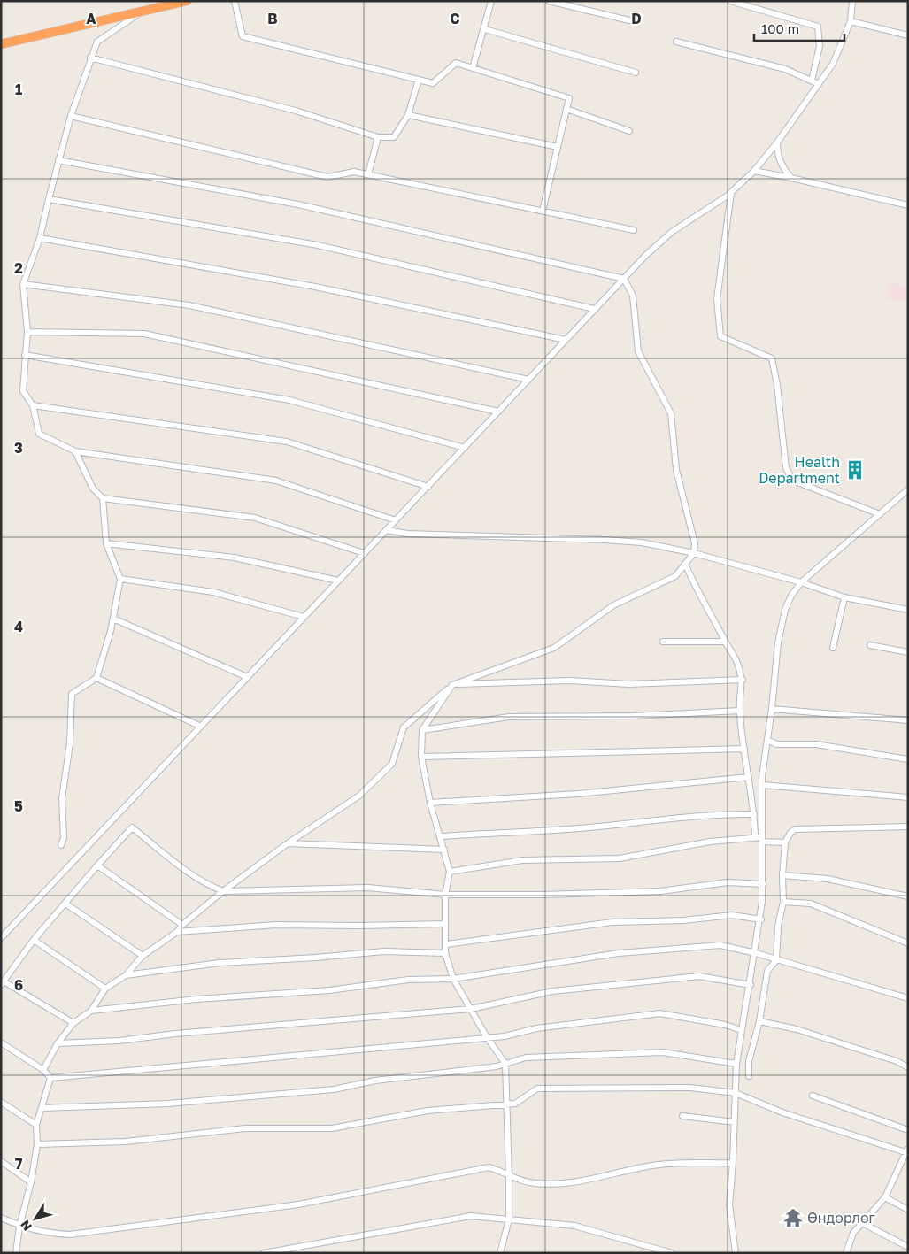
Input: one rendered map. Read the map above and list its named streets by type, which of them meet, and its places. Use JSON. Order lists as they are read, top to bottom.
{
  "places": {
    "building": ["Health Department"],
    "temple": ["Өндөрлөг"]
  },
  "scale_bar": "100 m",
  "north": "bottom left",
  "grid": {
    "columns": [
      "A",
      "B",
      "C",
      "D"
    ],
    "rows": [
      "1",
      "2",
      "3",
      "4",
      "5",
      "6",
      "7"
    ]
  }
}
